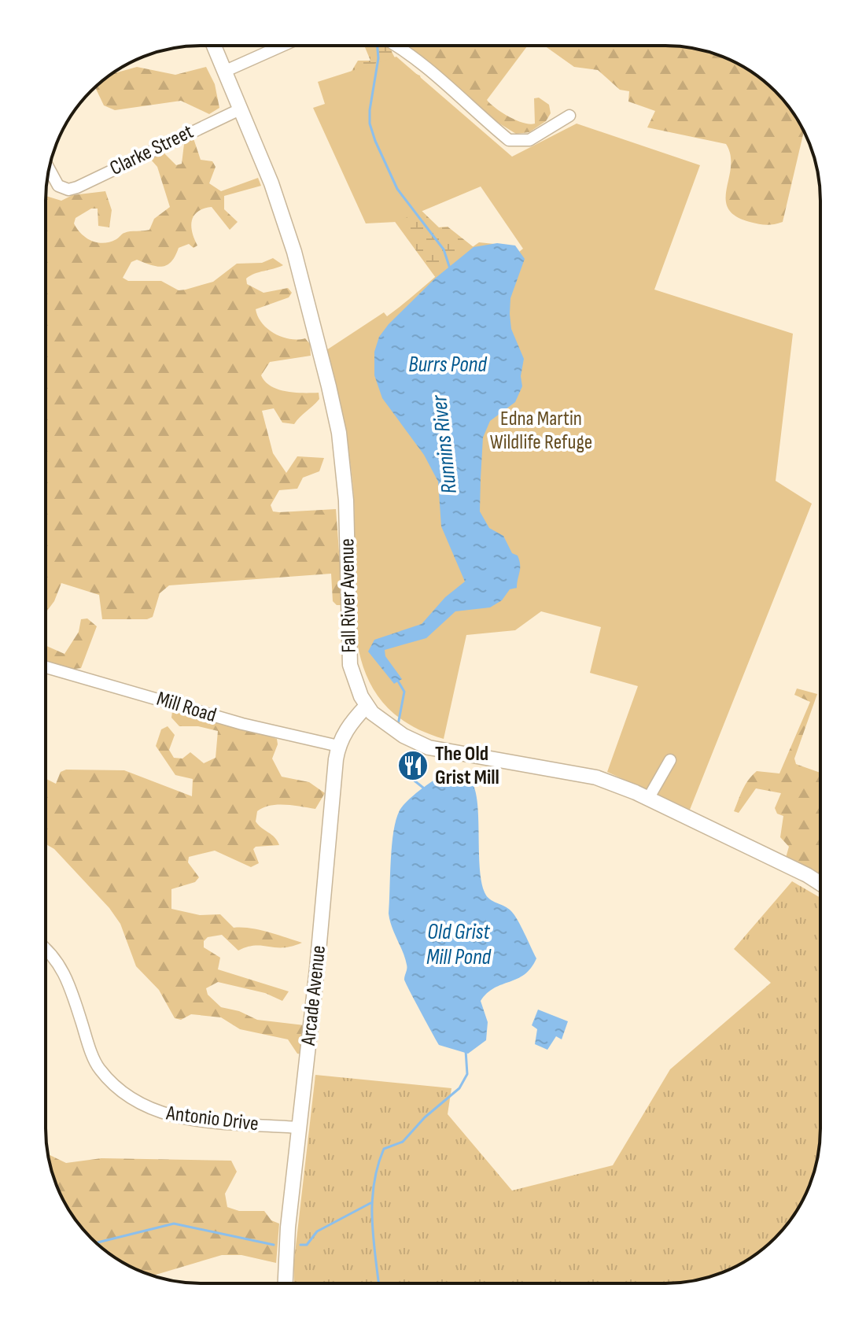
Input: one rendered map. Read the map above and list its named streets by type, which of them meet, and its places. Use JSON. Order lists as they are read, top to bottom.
{
  "streets": {
    "main road": ["Fall River Avenue", "Arcade Avenue"],
    "street": ["Clarke Street", "Mill Road", "Antonio Drive"]
  },
  "crossings": [
    ["Clarke Street", "Fall River Avenue"],
    ["Fall River Avenue", "Arcade Avenue"],
    ["Mill Road", "Arcade Avenue"],
    ["Arcade Avenue", "Antonio Drive"]
  ],
  "water": ["Burrs Pond", "Runnins River", "Old Grist Mill Pond"],
  "parks": ["Edna Martin Wildlife Refuge"],
  "places": {
    "restaurant": ["The Old Grist Mill"]
  }
}
